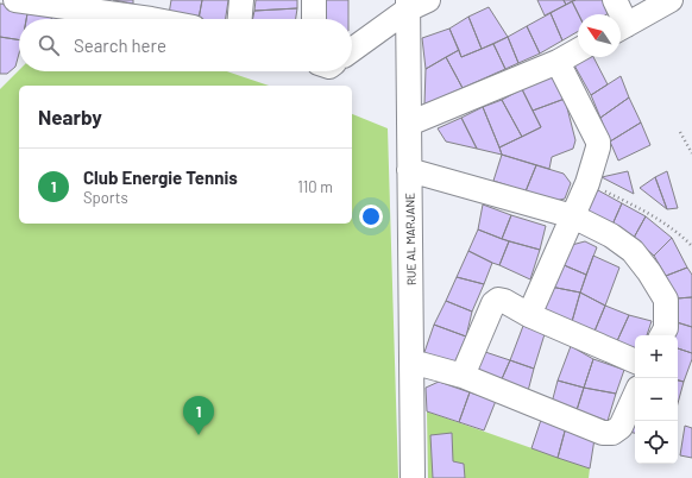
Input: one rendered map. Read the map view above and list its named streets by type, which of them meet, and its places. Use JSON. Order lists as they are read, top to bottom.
{
  "streets": {
    "street": ["RUE AL MARJANE"]
  },
  "north": "top left",
  "page": {
    "search": "Search here",
    "heading": "Nearby",
    "list": [
      {
        "mark": "1",
        "name": "Club Energie Tennis",
        "note": "Sports",
        "value": "110 m"
      }
    ],
    "map_buttons": ["+", "−"],
    "pins": "1"
  }
}
